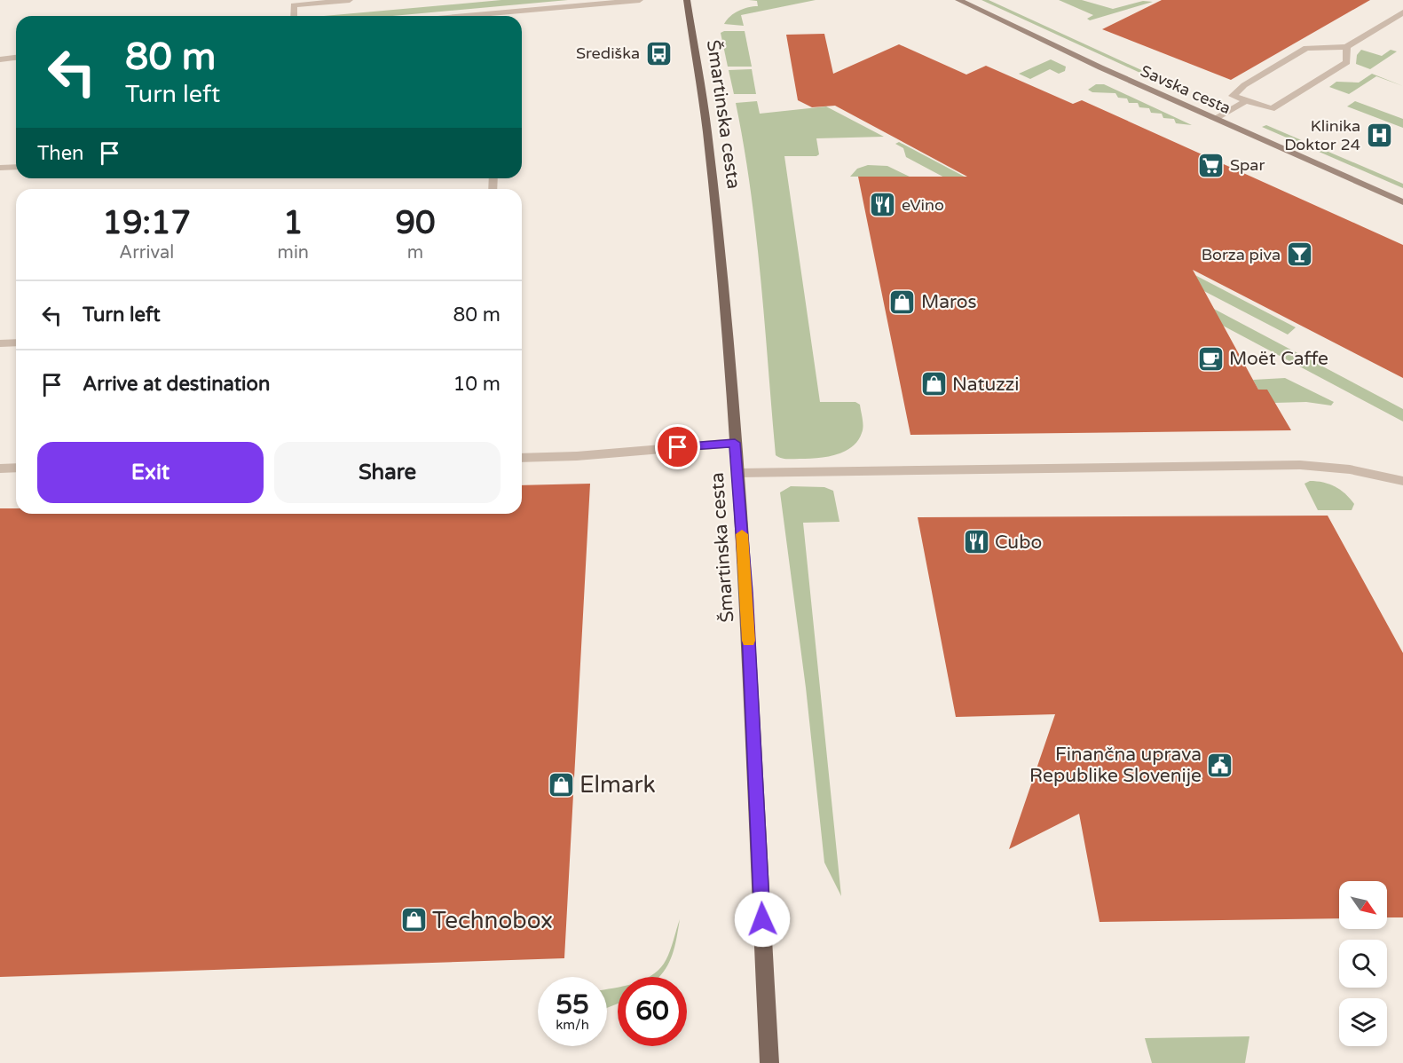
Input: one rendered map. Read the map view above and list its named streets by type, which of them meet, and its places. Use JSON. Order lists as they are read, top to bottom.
{
  "streets": {
    "main road": ["Šmartinska cesta"],
    "street": ["Savska cesta"]
  },
  "places": {
    "bus stop": ["Središka"],
    "hospital": ["Klinika Doktor 24"],
    "supermarket": ["Spar"],
    "restaurant": ["eVino", "Cubo"],
    "bar": ["Borza piva"],
    "shop": [
      "Maros",
      "Natuzzi",
      "Elmark",
      "Technobox"
    ],
    "cafe": ["Moët Caffe"],
    "public building": ["Finančna uprava Republike Slovenije"]
  },
  "north": "bottom right",
  "page": {
    "turn": ["80 m", "Turn left"],
    "then": "Then",
    "eta": [
      "19:17",
      "Arrival",
      "1",
      "min",
      "90",
      "m"
    ],
    "list": [
      {
        "name": "Turn left",
        "value": "80 m"
      },
      {
        "name": "Arrive at destination",
        "value": "10 m"
      }
    ],
    "buttons": ["Exit", "Share"],
    "speed": "55 km/h",
    "limit": "60"
  }
}
